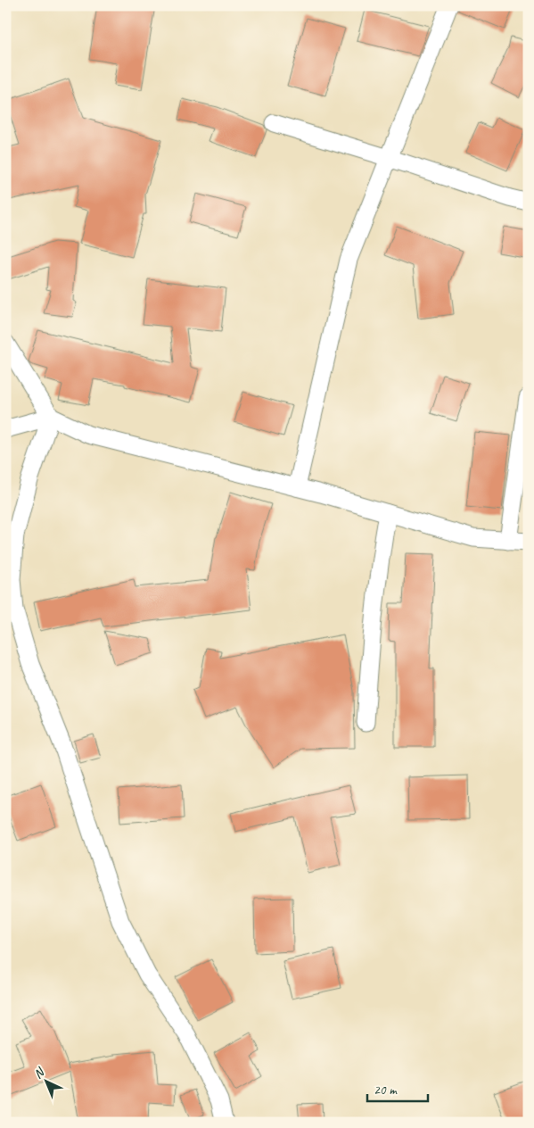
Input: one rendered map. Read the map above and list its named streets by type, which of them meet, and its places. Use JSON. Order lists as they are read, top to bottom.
{
  "scale_bar": "20 m",
  "north": "top left"
}
